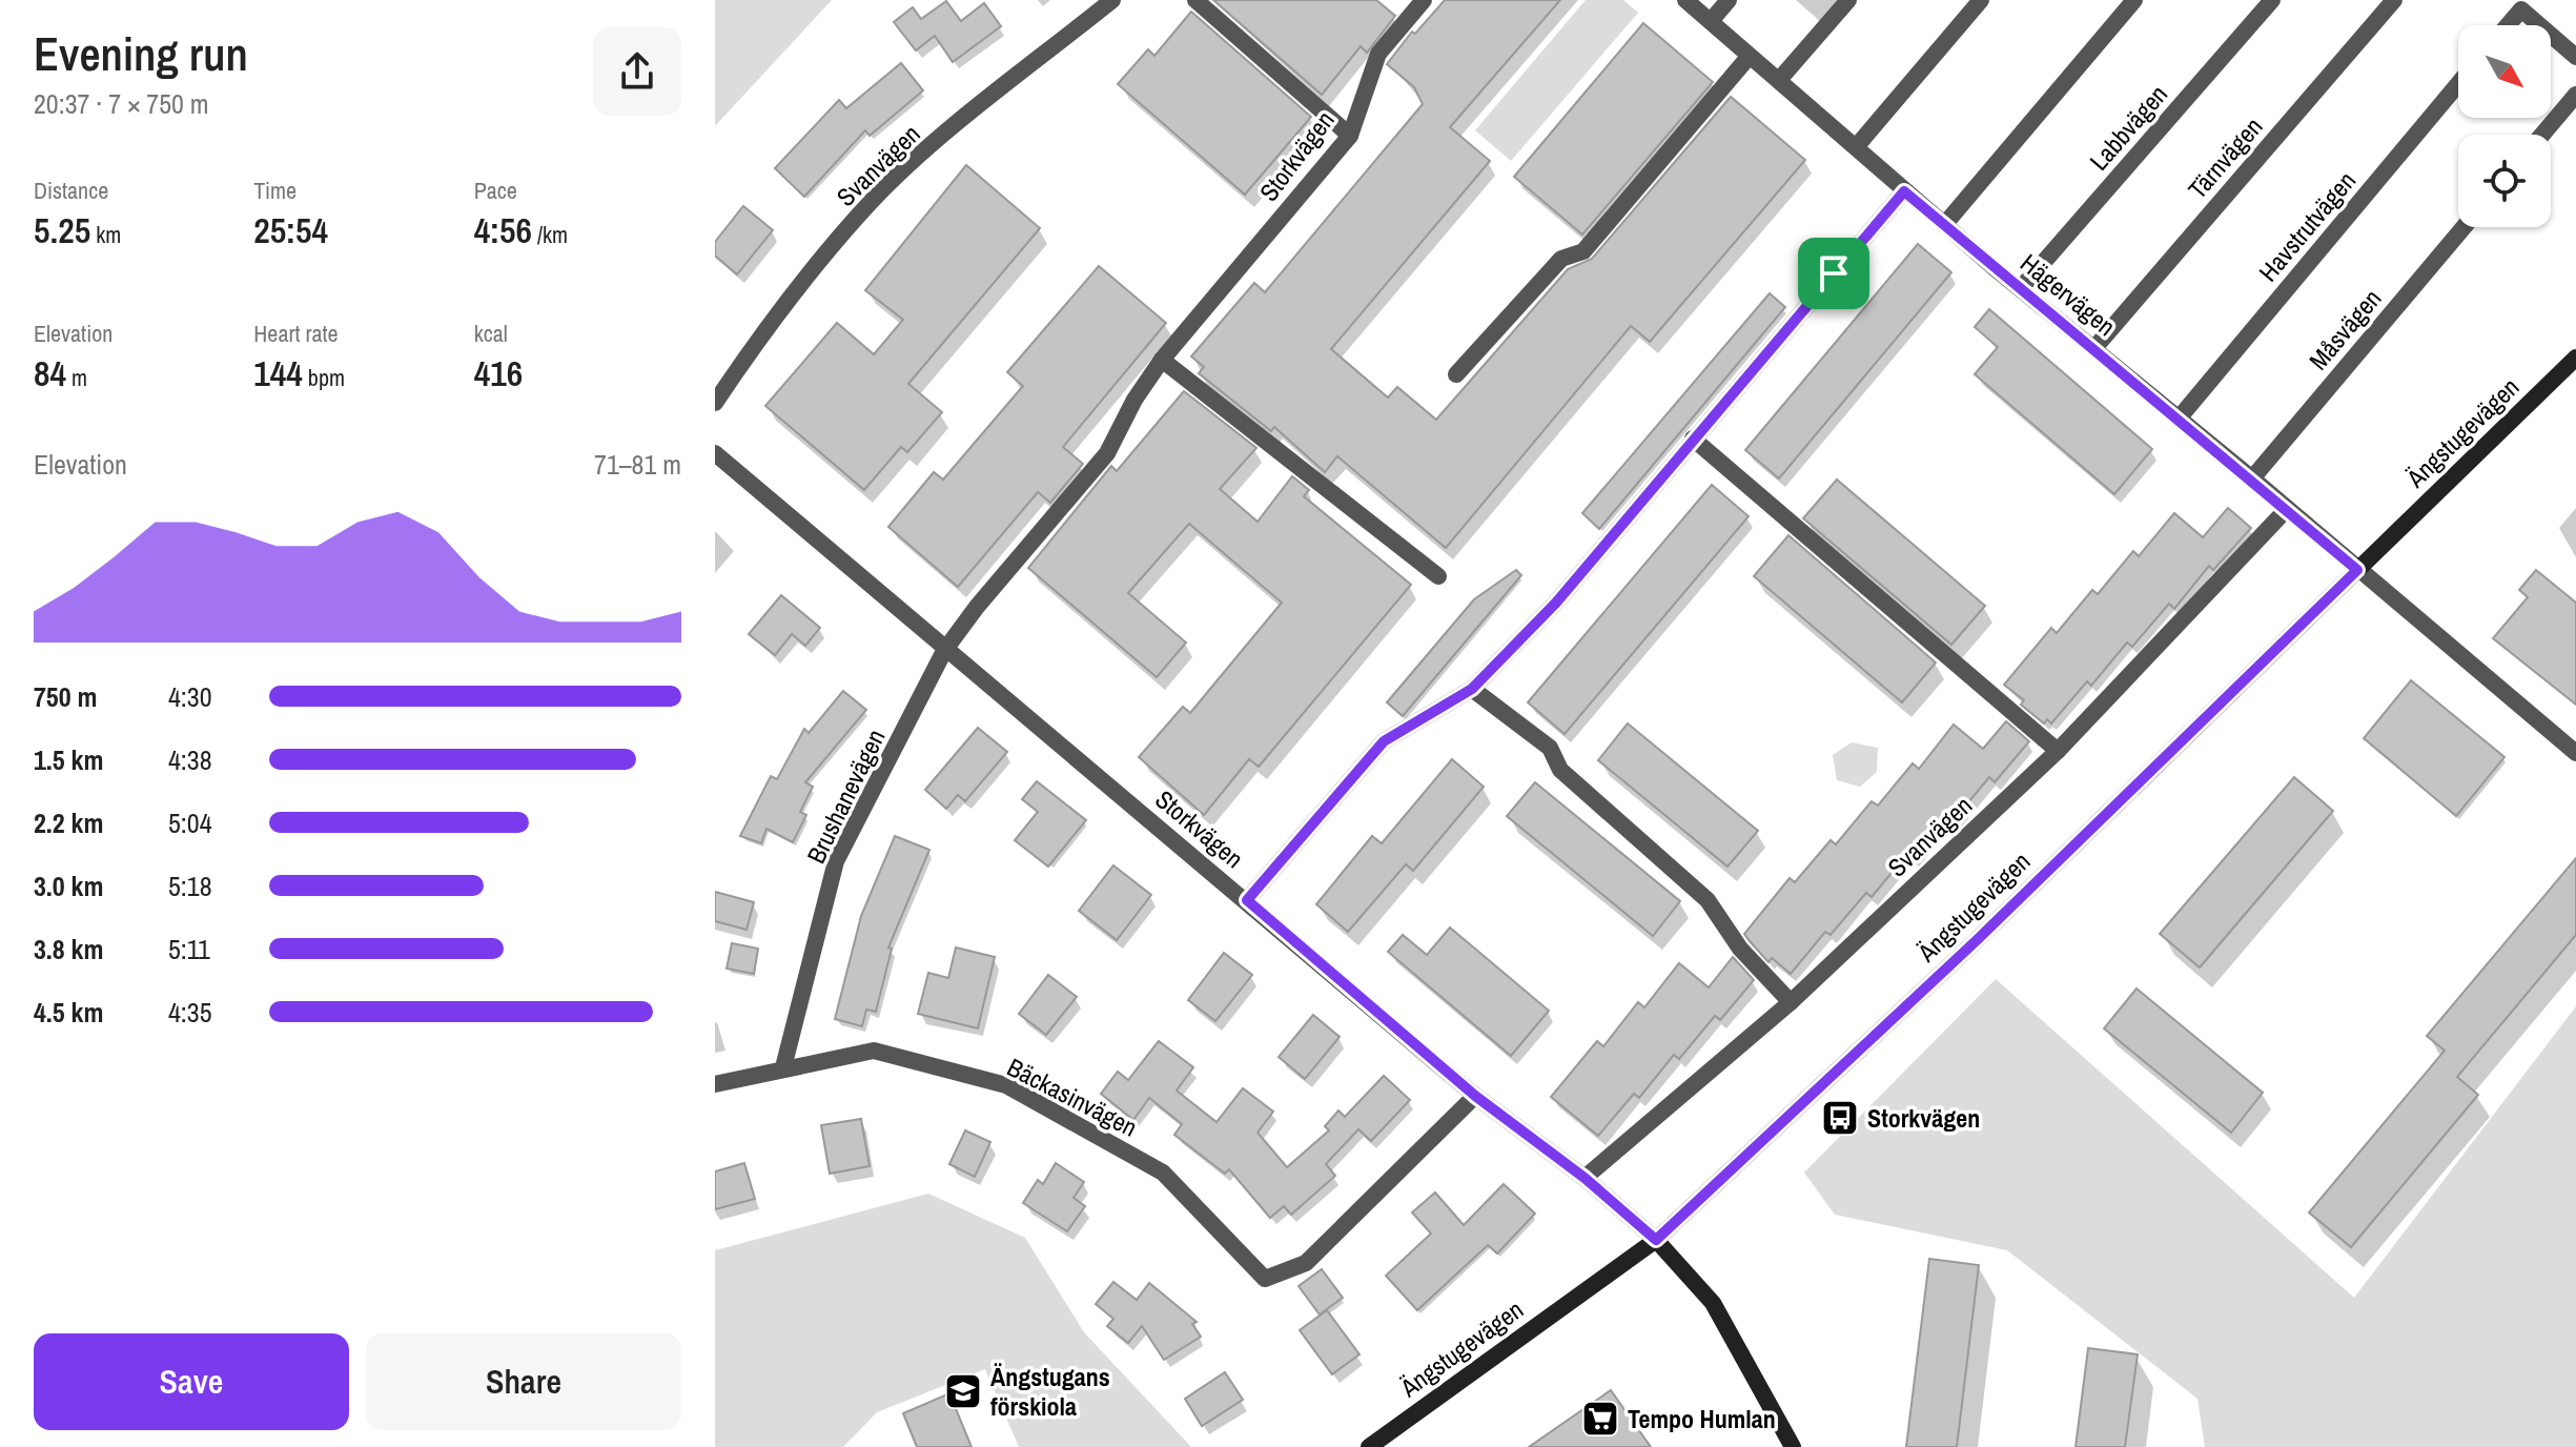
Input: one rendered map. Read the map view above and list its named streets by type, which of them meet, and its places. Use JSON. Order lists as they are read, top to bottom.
{
  "streets": {
    "street": [
      "Labbvägen",
      "Storkvägen",
      "Tärnvägen",
      "Svanvägen",
      "Havstrutvägen",
      "Hägervägen",
      "Måsvägen",
      "Ängstugevägen",
      "Brushanevägen",
      "Bäckasinvägen"
    ]
  },
  "crossings": [
    ["Labbvägen", "Hägervägen"],
    ["Storkvägen", "Svanvägen"],
    ["Storkvägen", "Ängstugevägen"],
    ["Storkvägen", "Brushanevägen"],
    ["Storkvägen", "Bäckasinvägen"],
    ["Tärnvägen", "Hägervägen"],
    ["Svanvägen", "Hägervägen"],
    ["Havstrutvägen", "Hägervägen"],
    ["Hägervägen", "Måsvägen"],
    ["Hägervägen", "Ängstugevägen"],
    ["Brushanevägen", "Bäckasinvägen"]
  ],
  "places": {
    "bus stop": ["Storkvägen"],
    "school or university": ["Ängstugans förskiola"],
    "supermarket": ["Tempo Humlan"]
  },
  "north": "bottom right",
  "page": {
    "heading": ["Evening run", "20:37 · 7 × 750 m"],
    "stats": [
      ["Distance", "5.25 km"],
      ["Time", "25:54"],
      ["Pace", "4:56 /km"],
      ["Elevation", "84 m"],
      ["Heart rate", "144 bpm"],
      ["kcal", "416"]
    ],
    "chart": ["Elevation", "71–81 m"],
    "list": [
      {
        "name": "750 m",
        "note": "4:30"
      },
      {
        "name": "1.5 km",
        "note": "4:38"
      },
      {
        "name": "2.2 km",
        "note": "5:04"
      },
      {
        "name": "3.0 km",
        "note": "5:18"
      },
      {
        "name": "3.8 km",
        "note": "5:11"
      },
      {
        "name": "4.5 km",
        "note": "4:35"
      }
    ],
    "buttons": ["Save", "Share"]
  }
}
